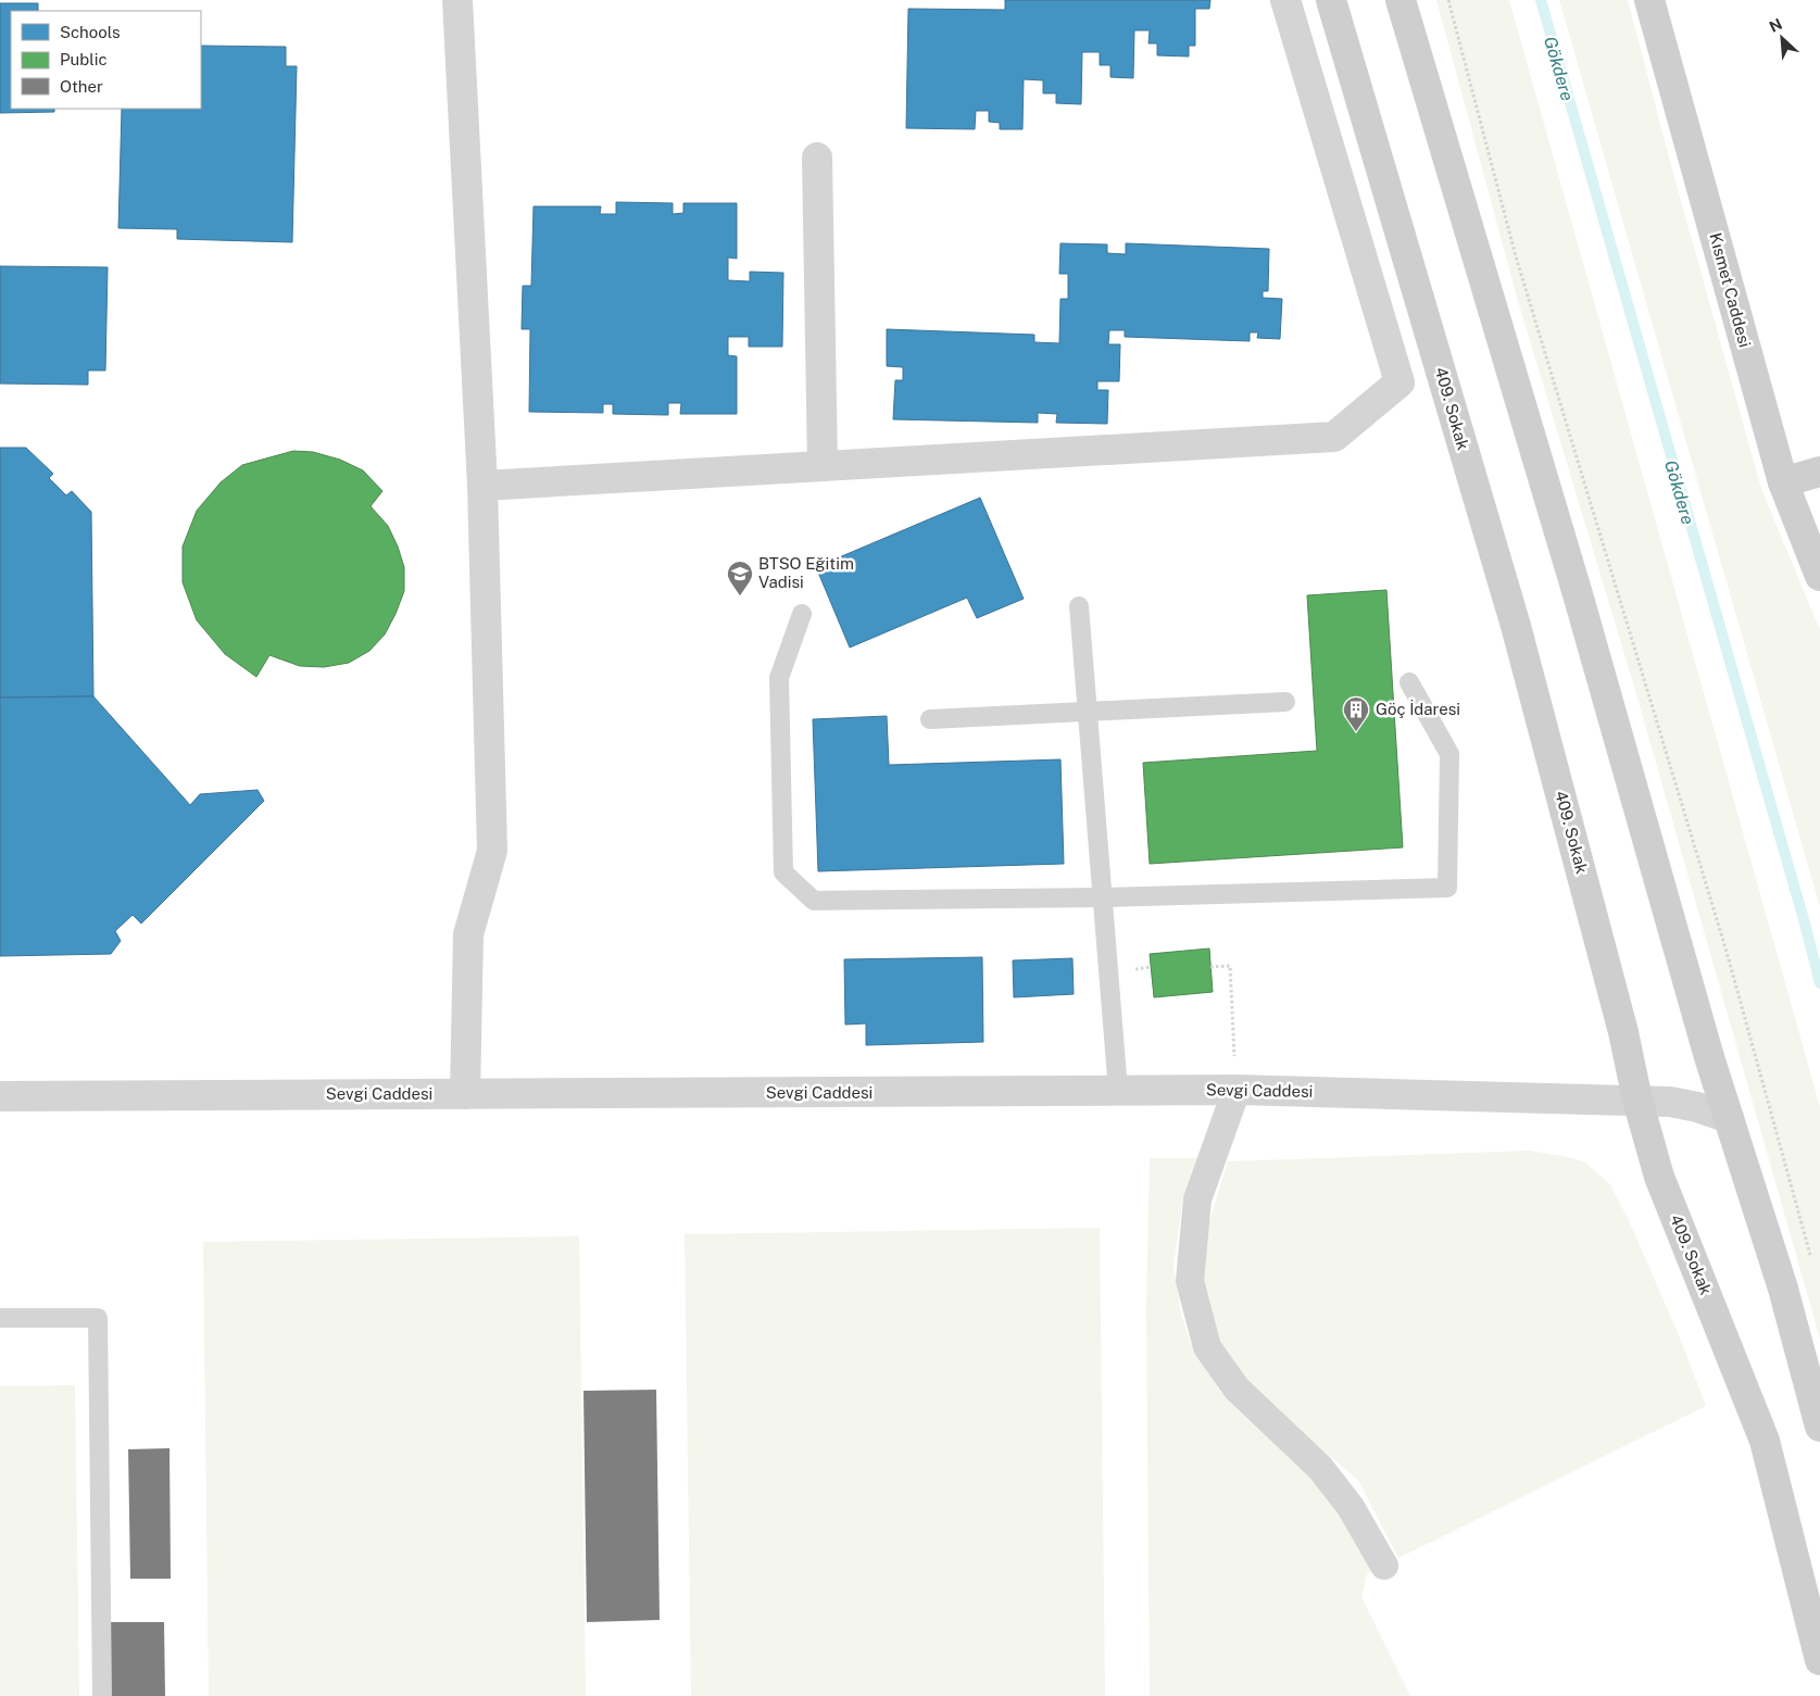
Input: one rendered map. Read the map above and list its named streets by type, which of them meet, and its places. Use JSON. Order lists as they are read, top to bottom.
{
  "streets": {
    "main road": ["Kısmet Caddesi", "409. Sokak"],
    "street": ["Sevgi Caddesi"]
  },
  "crossings": [
    ["409. Sokak", "Sevgi Caddesi"]
  ],
  "water": ["Gökdere"],
  "places": {
    "school or university": ["BTSO Eğitim Vadisi"],
    "building": ["Göç İdaresi"]
  },
  "legend": ["Schools", "Public", "Other"],
  "north": "top left"
}
